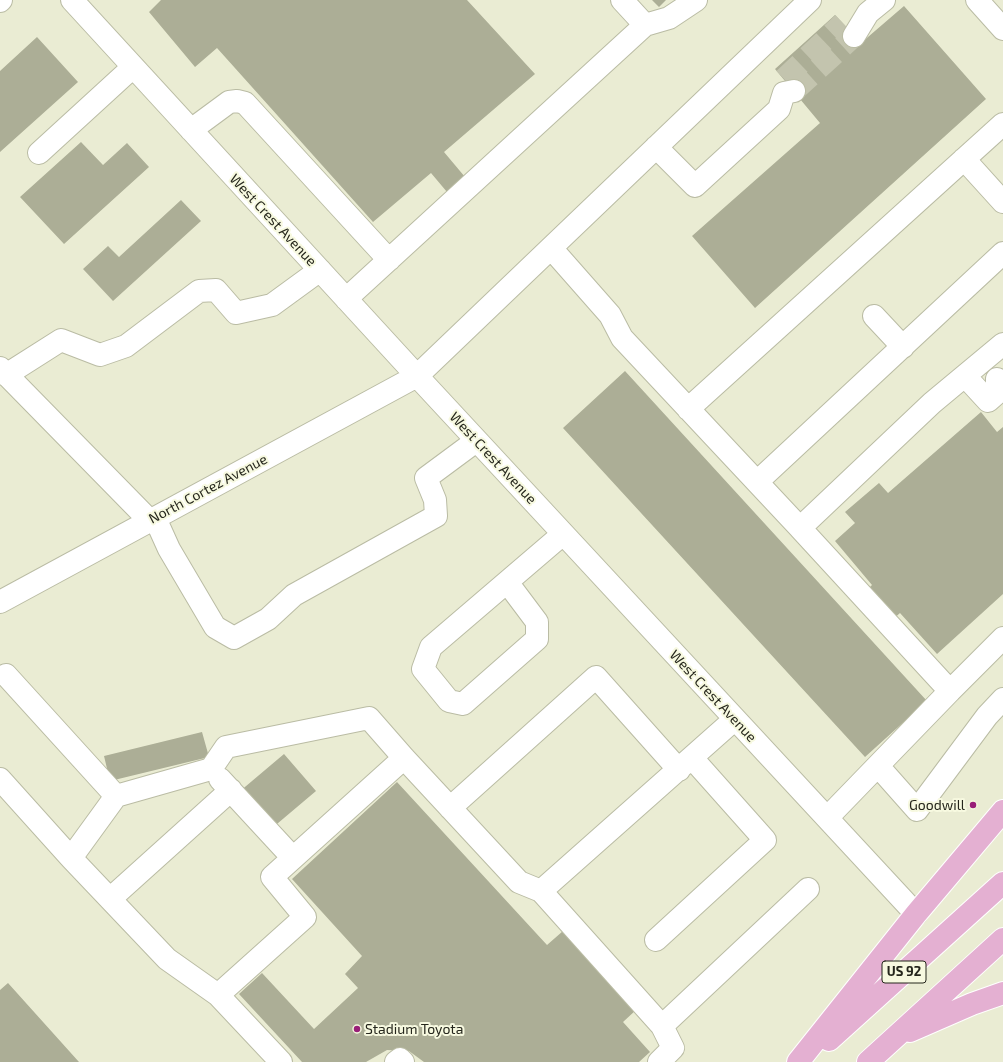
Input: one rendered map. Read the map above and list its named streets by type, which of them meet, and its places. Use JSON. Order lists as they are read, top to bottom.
{
  "streets": {
    "main road": ["US 92"],
    "street": ["West Crest Avenue", "North Cortez Avenue"]
  },
  "crossings": [
    ["West Crest Avenue", "North Cortez Avenue"]
  ],
  "places": ["Goodwill", "Stadium Toyota"]
}
